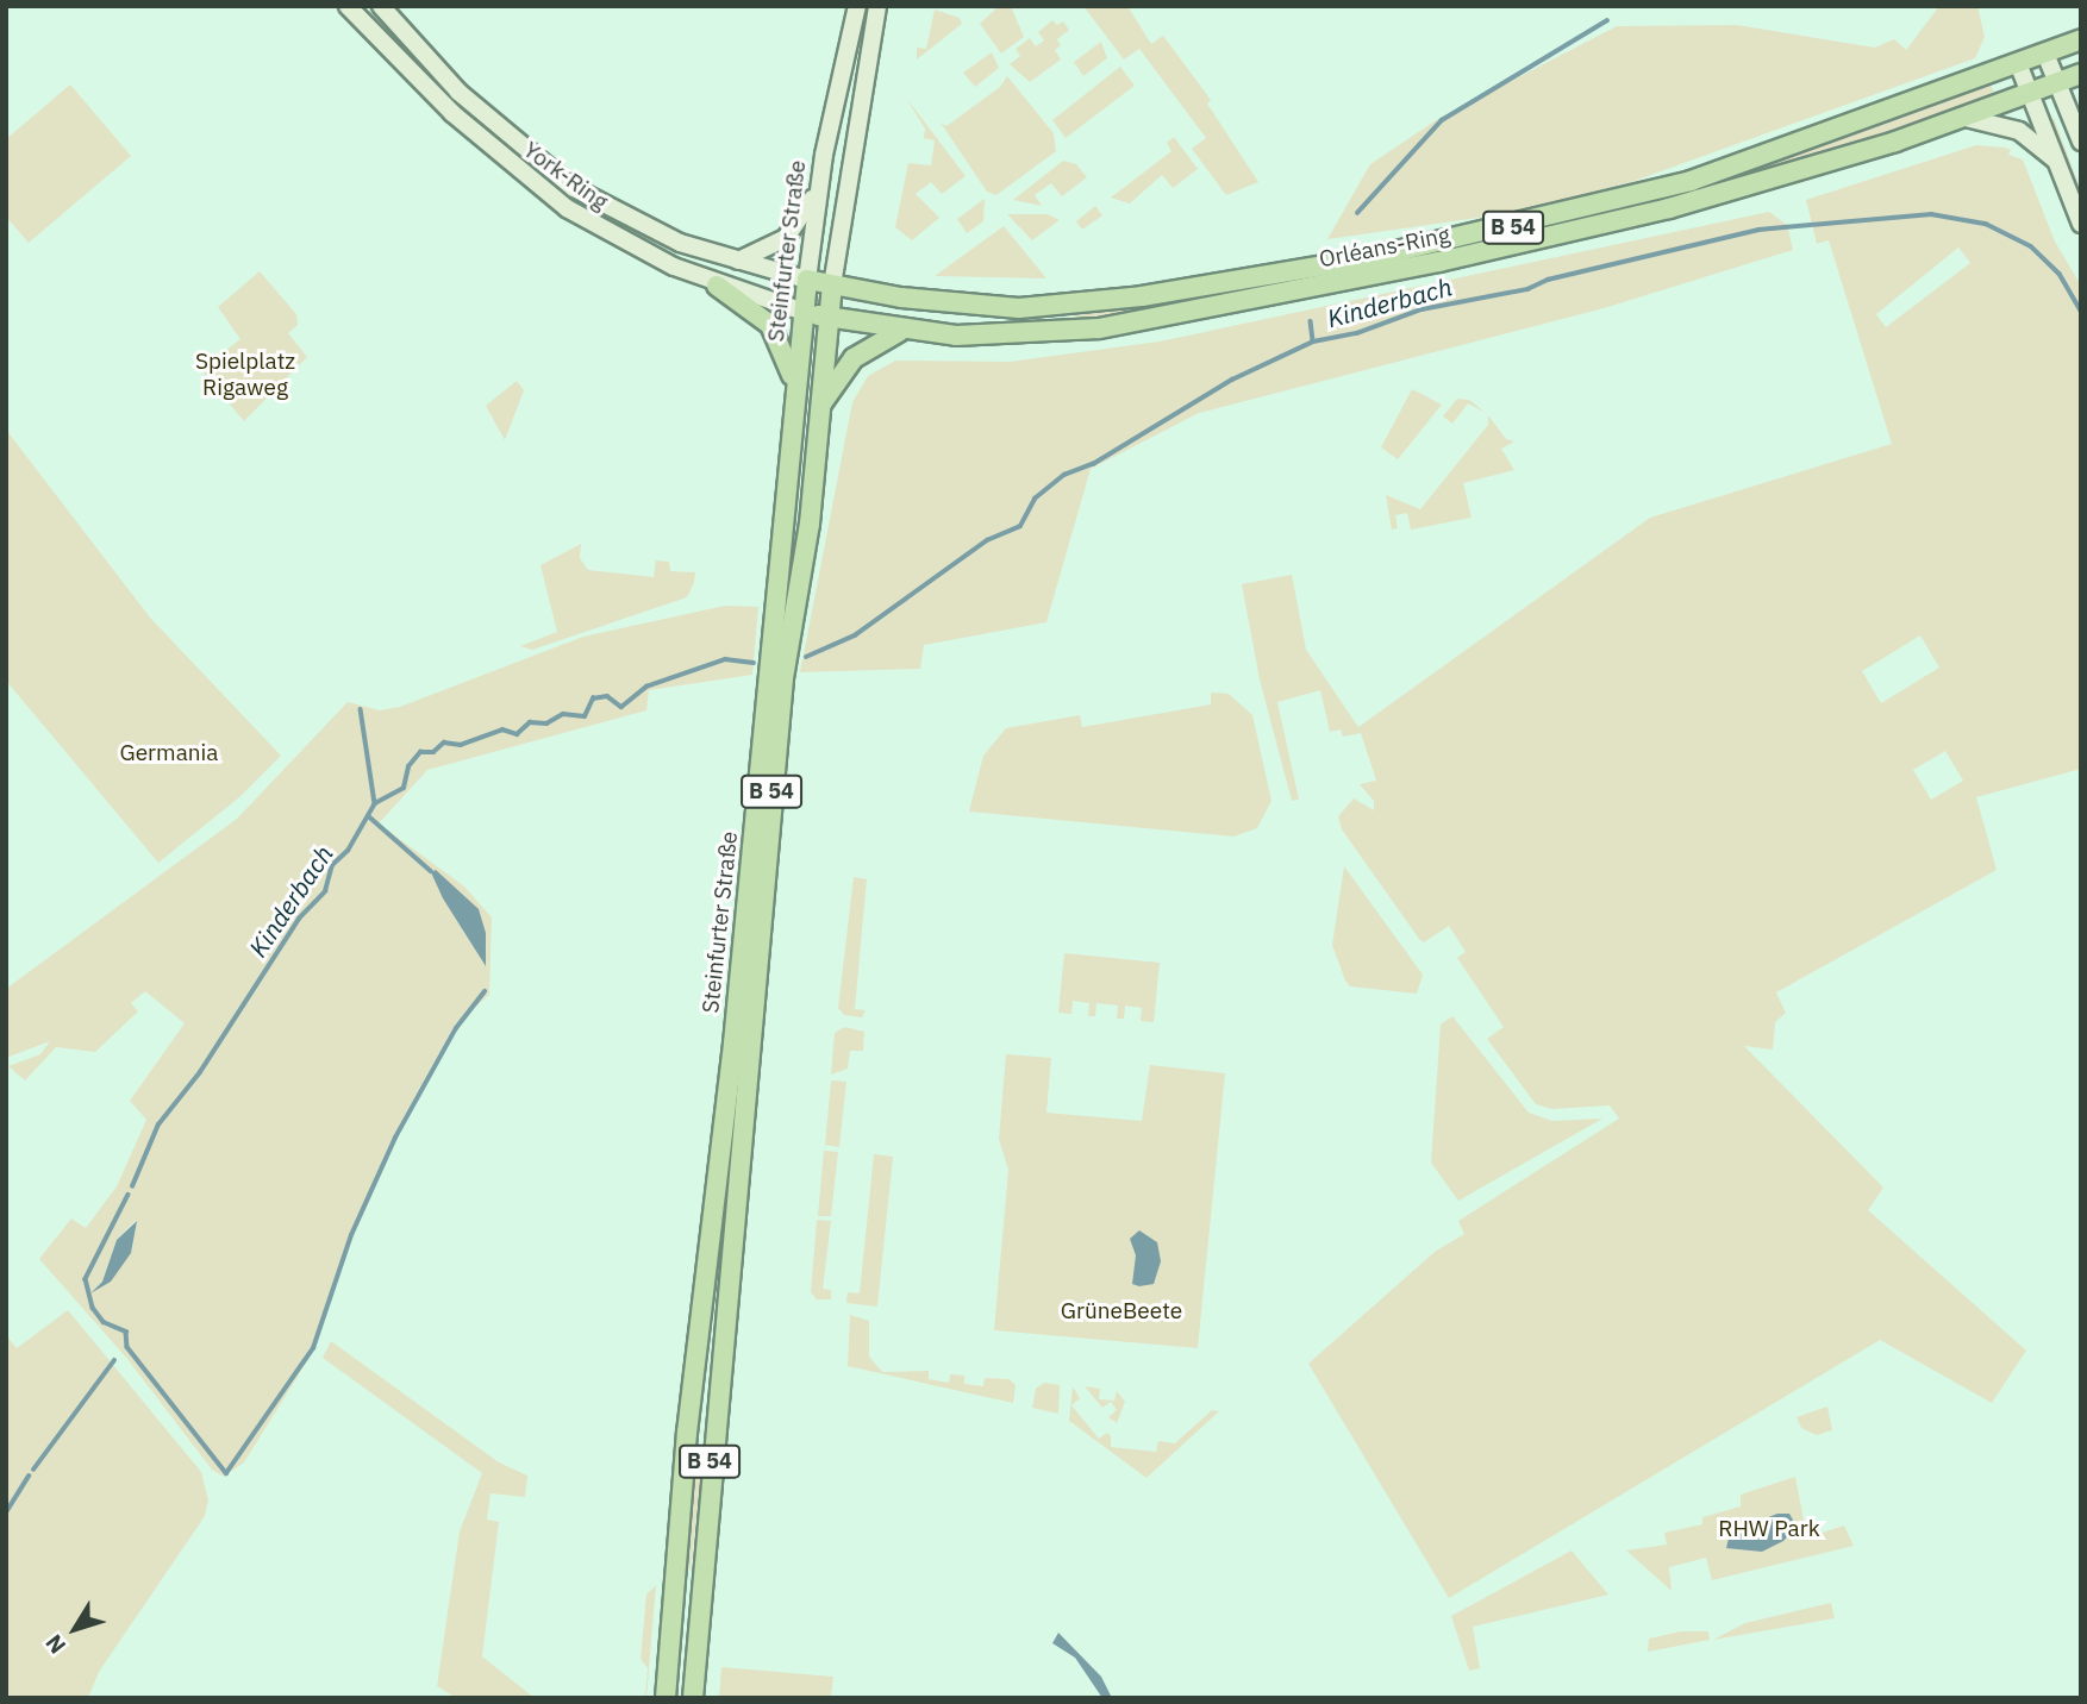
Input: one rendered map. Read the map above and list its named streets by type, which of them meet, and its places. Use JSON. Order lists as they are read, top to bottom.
{
  "streets": {
    "main road": [
      "York-Ring",
      "B 54",
      "Orléans-Ring",
      "Steinfurter Straße"
    ]
  },
  "crossings": [
    ["York-Ring", "B 54"],
    ["York-Ring", "Orléans-Ring"],
    ["York-Ring", "Steinfurter Straße"],
    ["B 54", "Orléans-Ring"],
    ["B 54", "Steinfurter Straße"],
    ["Orléans-Ring", "Steinfurter Straße"]
  ],
  "water": ["Kinderbach"],
  "parks": [
    "Spielplatz Rigaweg",
    "Germania",
    "GrüneBeete",
    "RHW Park"
  ],
  "north": "bottom left"
}
